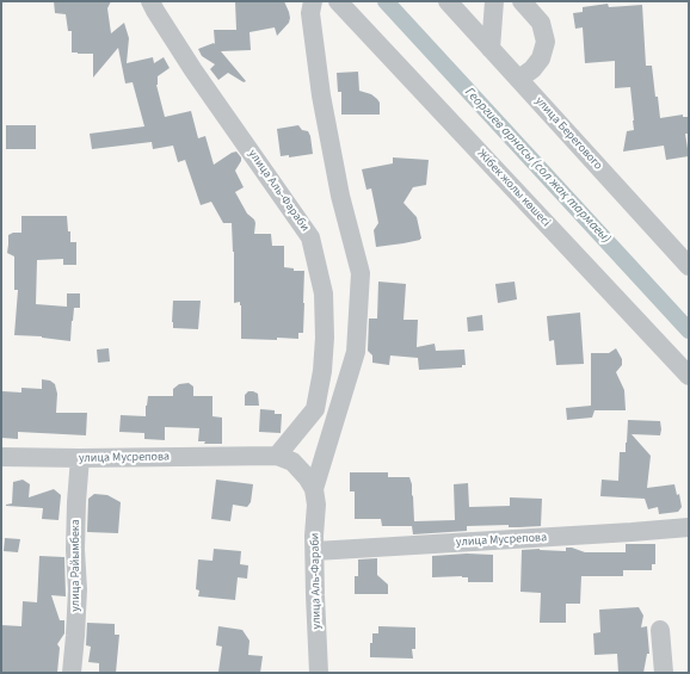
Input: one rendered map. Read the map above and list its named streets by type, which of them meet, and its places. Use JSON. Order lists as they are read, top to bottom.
{
  "streets": {
    "street": [
      "улица Берегового",
      "Жібек жолы көшесі",
      "улица Аль-Фараби",
      "улица Мусрепова",
      "улица Райымбека"
    ]
  },
  "crossings": [
    ["улица Аль-Фараби", "улица Мусрепова"],
    ["улица Мусрепова", "улица Райымбека"]
  ],
  "water": ["Георгиев арнасы (сол жақ тармағы)"]
}
